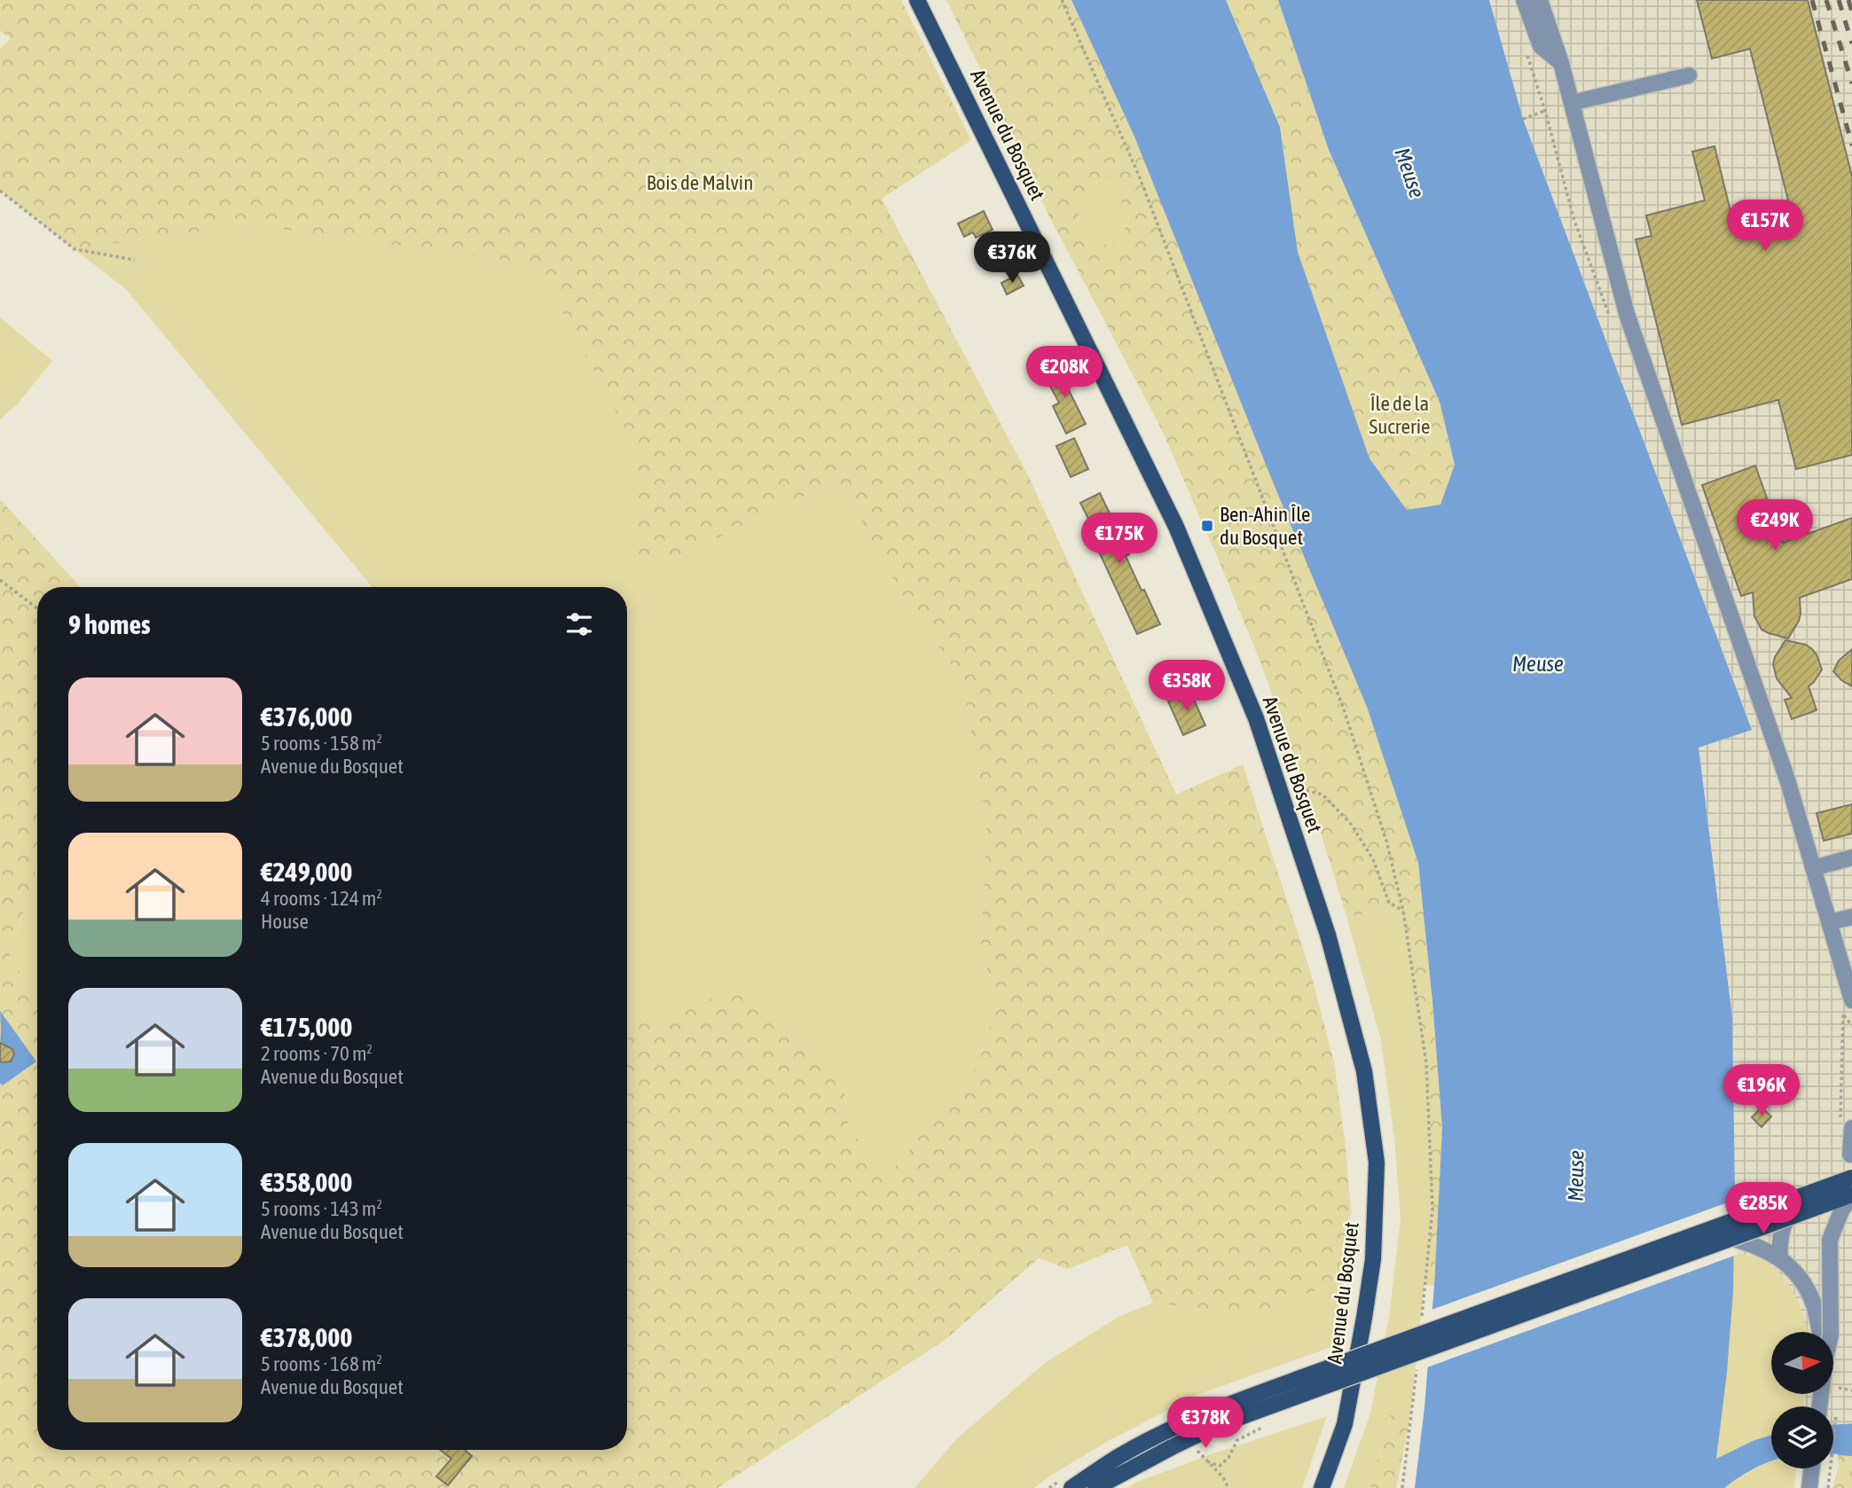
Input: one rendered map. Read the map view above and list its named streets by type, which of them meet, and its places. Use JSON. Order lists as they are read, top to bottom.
{
  "streets": {
    "main road": ["Avenue du Bosquet"]
  },
  "water": ["Meuse"],
  "parks": ["Bois de Malvin", "Île de la Sucrerie"],
  "places": {
    "transit": ["Ben-Ahin Île du Bosquet"]
  },
  "north": "right",
  "page": {
    "price": [
      "€157K",
      "€376K",
      "€208K",
      "€249K",
      "€175K",
      "€358K",
      "€196K",
      "€285K",
      "€378K"
    ],
    "heading": "9 homes",
    "list": [
      {
        "name": "€376,000",
        "note": "5 rooms · 158 m² · Avenue du Bosquet"
      },
      {
        "name": "€249,000",
        "note": "4 rooms · 124 m² · House"
      },
      {
        "name": "€175,000",
        "note": "2 rooms · 70 m² · Avenue du Bosquet"
      },
      {
        "name": "€358,000",
        "note": "5 rooms · 143 m² · Avenue du Bosquet"
      },
      {
        "name": "€378,000",
        "note": "5 rooms · 168 m² · Avenue du Bosquet"
      }
    ]
  }
}
